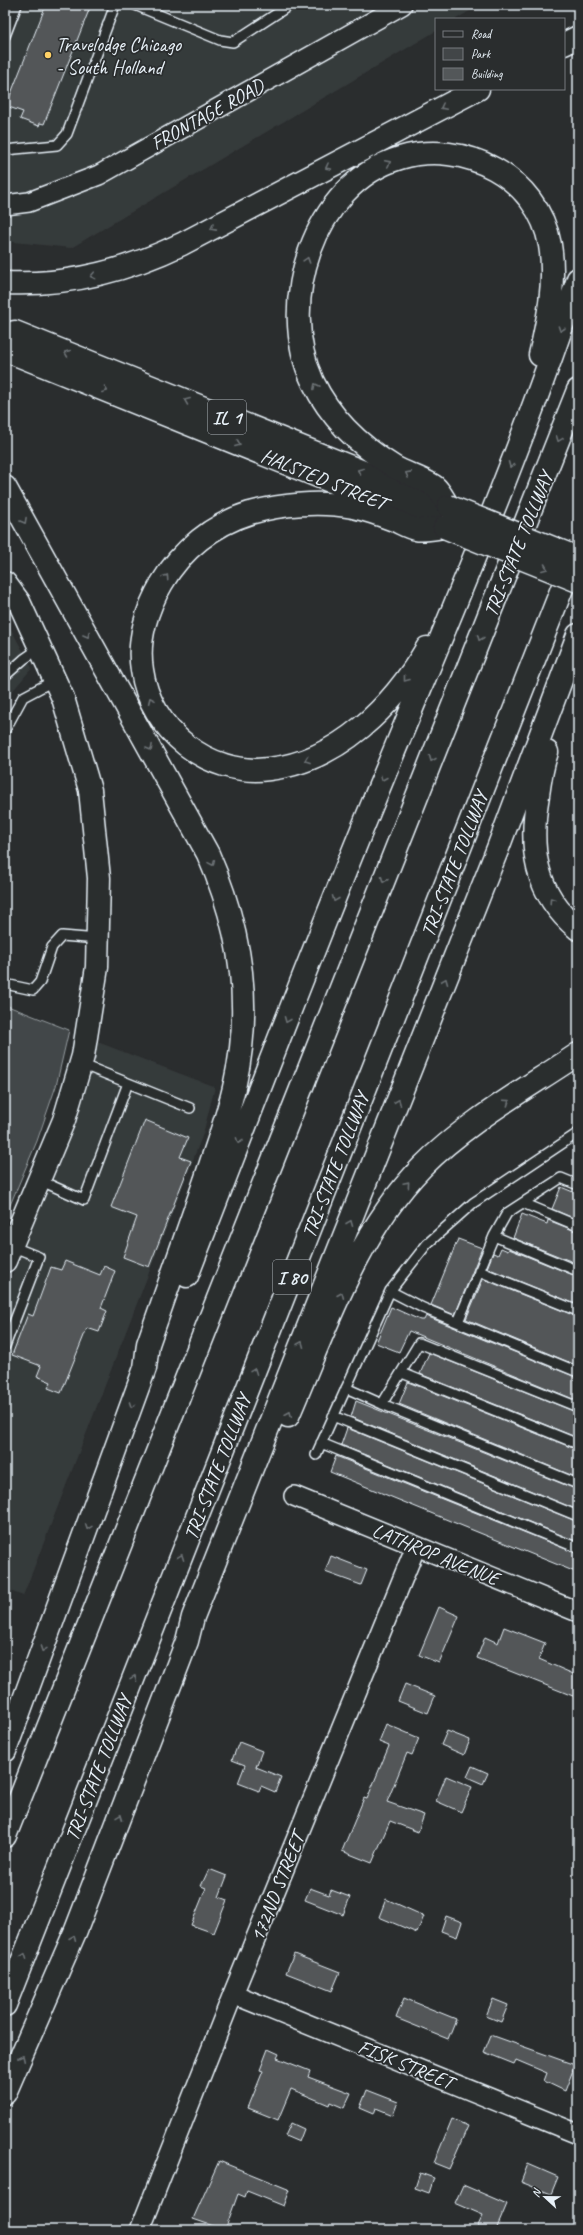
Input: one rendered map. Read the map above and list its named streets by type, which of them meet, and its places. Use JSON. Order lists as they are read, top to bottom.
{
  "streets": {
    "main road": [
      "IL 1",
      "HALSTED STREET",
      "TRI-STATE TOLLWAY",
      "I 80"
    ],
    "street": [
      "FRONTAGE ROAD",
      "LATHROP AVENUE",
      "172ND STREET",
      "FISK STREET"
    ]
  },
  "crossings": [
    ["LATHROP AVENUE", "172ND STREET"],
    ["172ND STREET", "FISK STREET"]
  ],
  "places": ["Travelodge Chicago - South Holland"],
  "legend": ["Road", "Park", "Building"],
  "north": "left"
}
